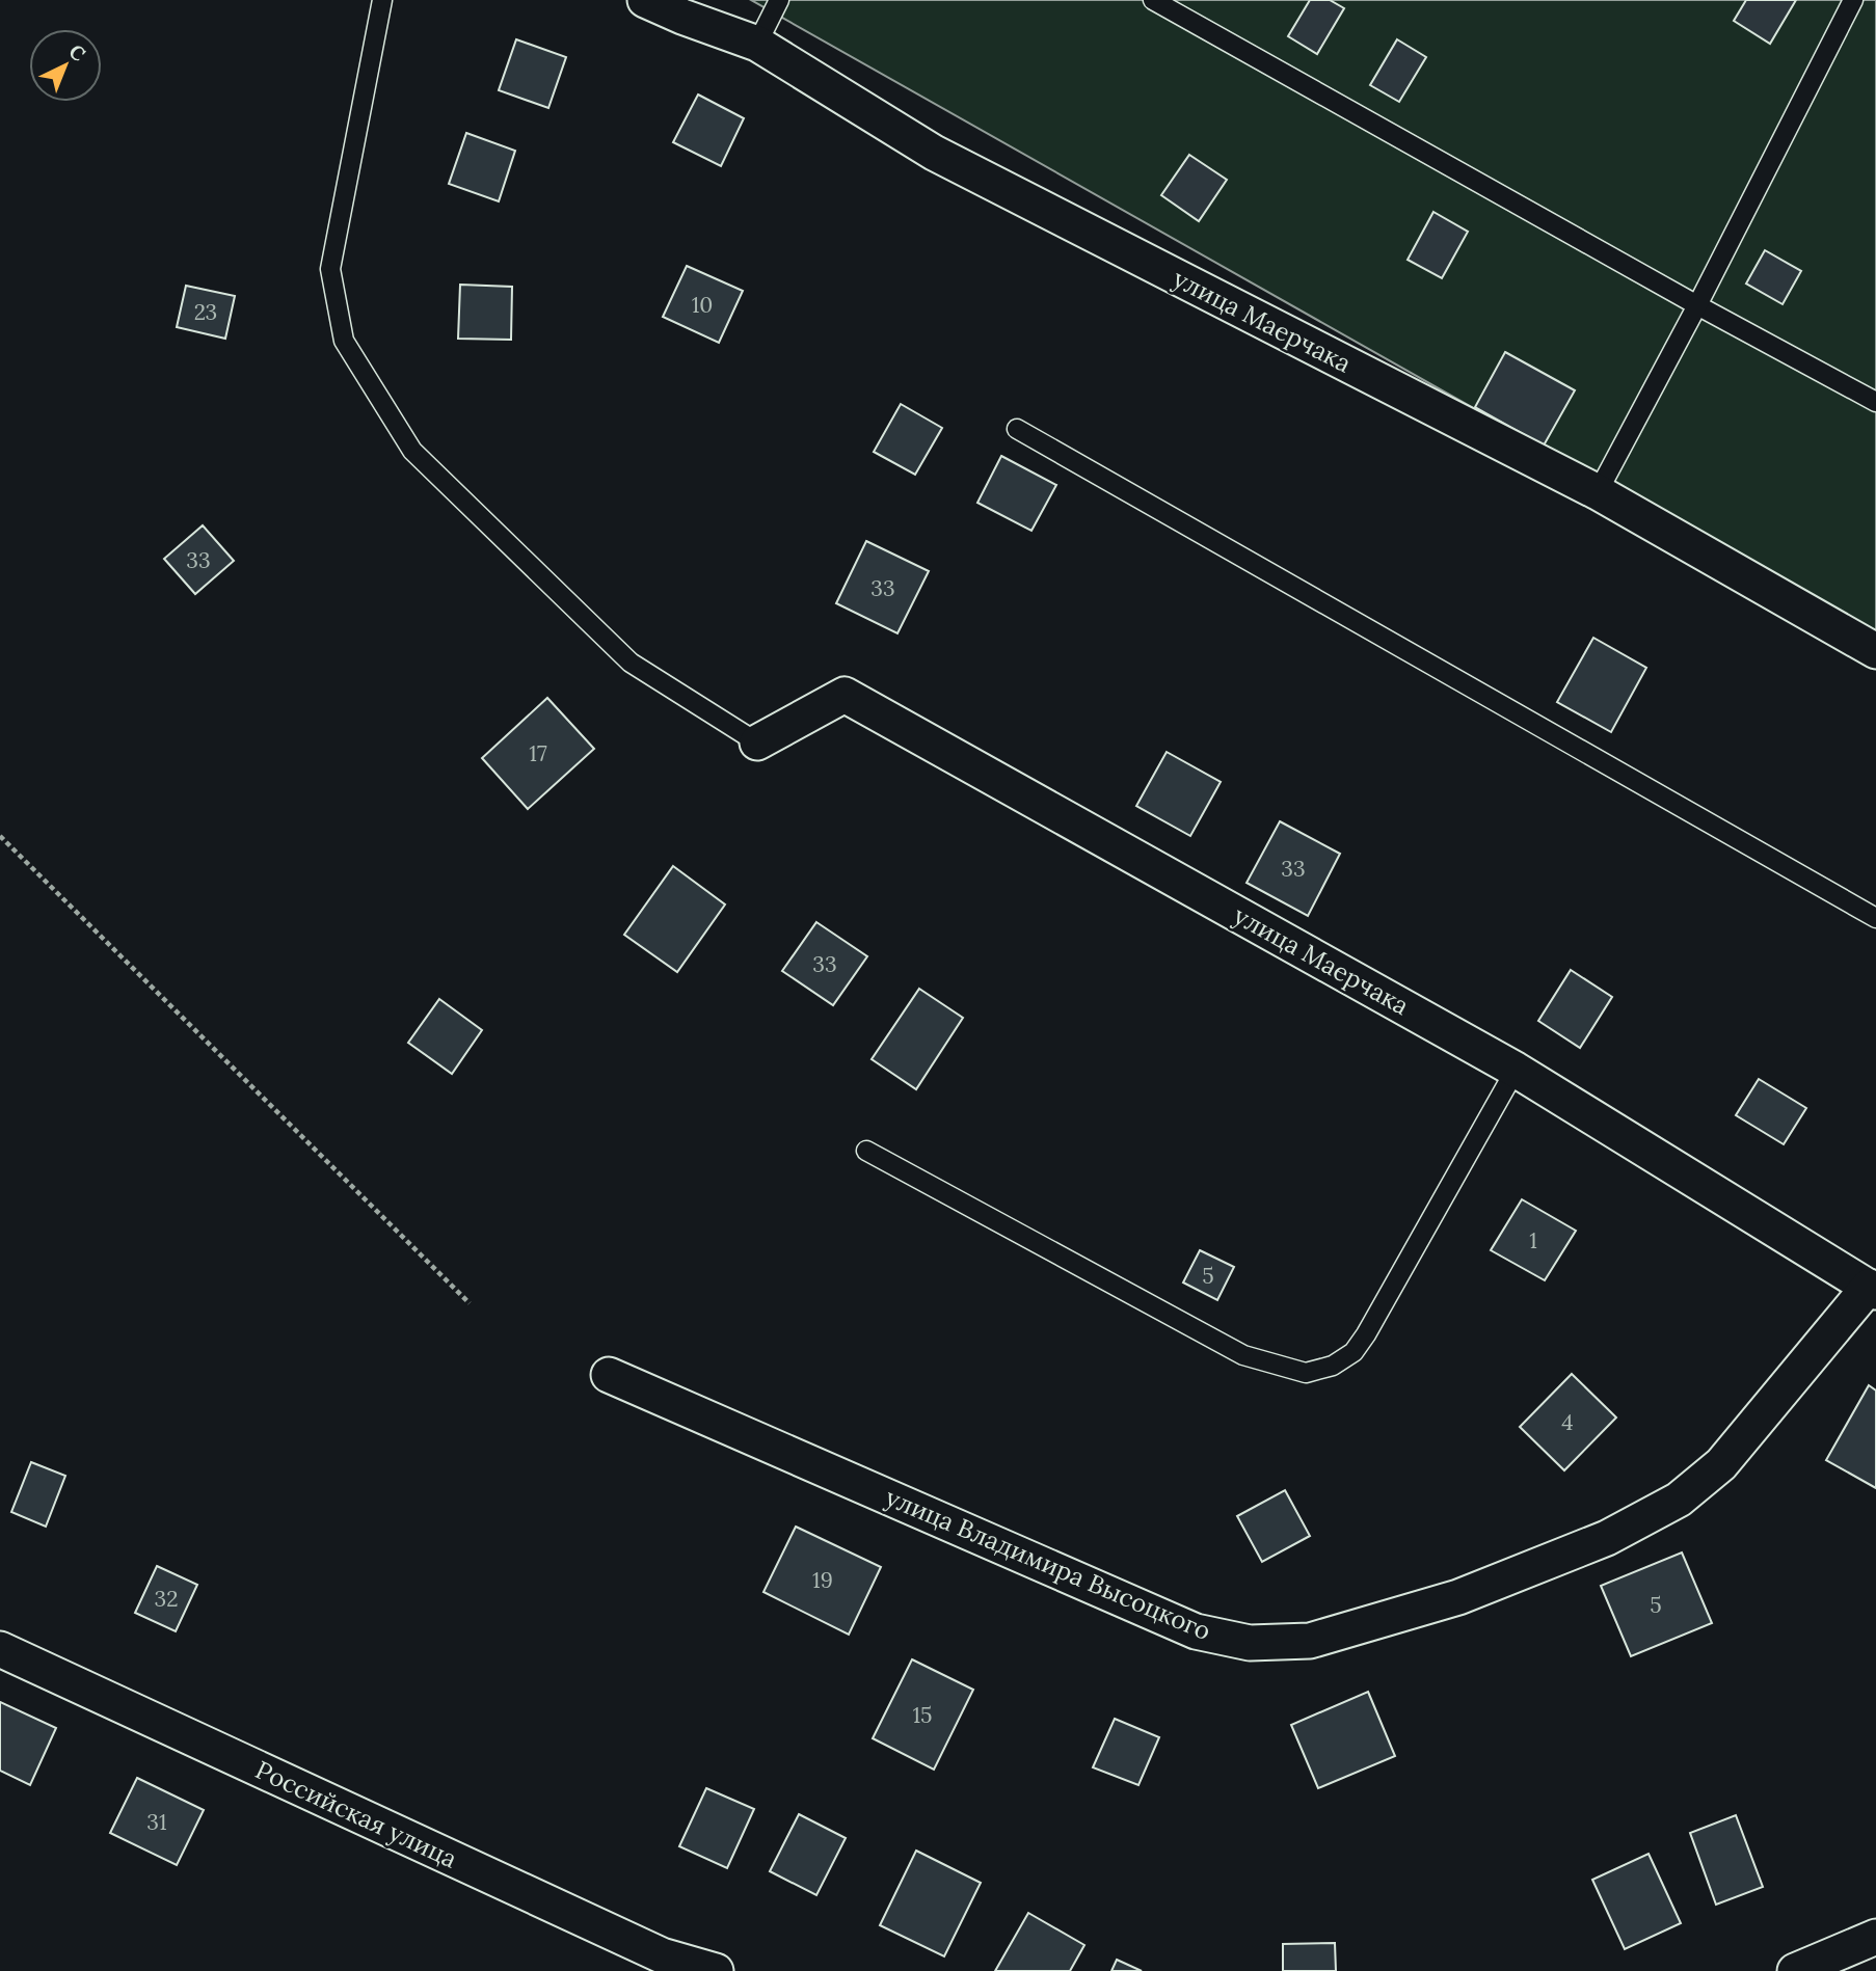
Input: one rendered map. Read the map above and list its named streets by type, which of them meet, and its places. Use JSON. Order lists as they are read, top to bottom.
{
  "streets": {
    "street": ["улица Маерчака", "улица Владимира Высоцкого", "Российская улица"]
  },
  "crossings": [
    ["улица Маерчака", "улица Владимира Высоцкого"]
  ],
  "house_numbers": [
    "10",
    "23",
    "33",
    "33",
    "17",
    "33",
    "33",
    "1",
    "5",
    "4",
    "19",
    "32",
    "5",
    "15",
    "31"
  ],
  "north": "top right"
}
